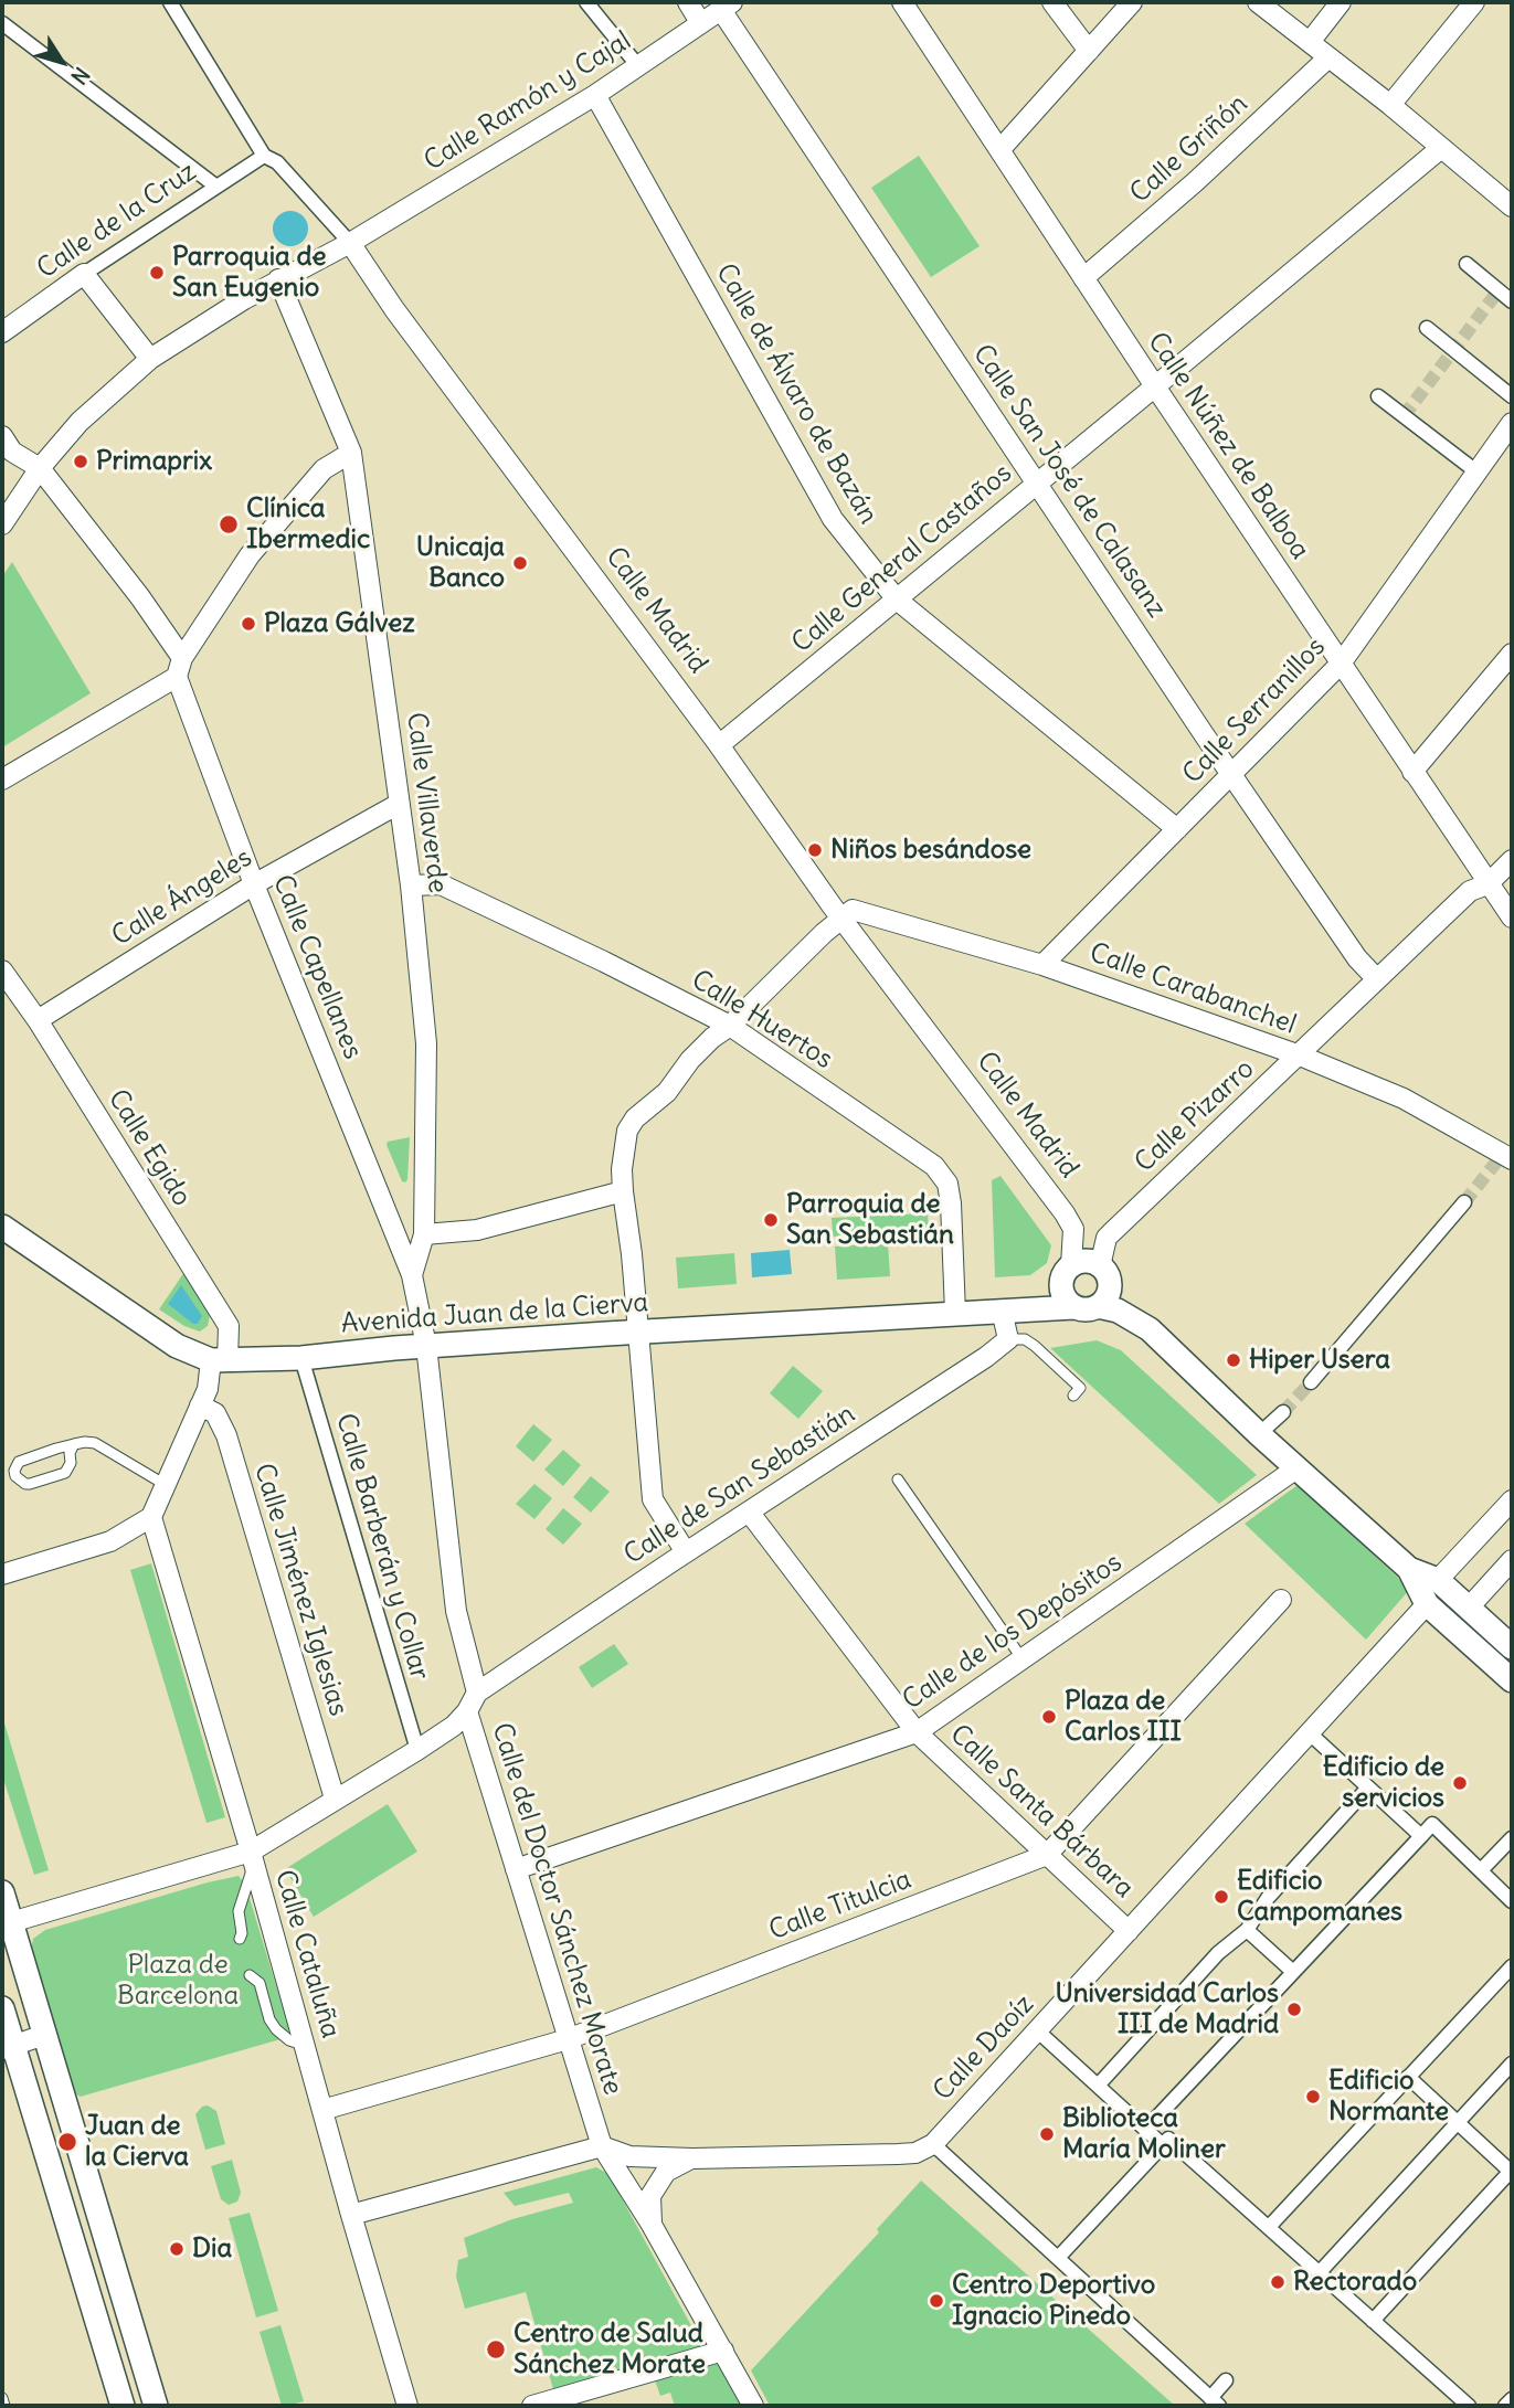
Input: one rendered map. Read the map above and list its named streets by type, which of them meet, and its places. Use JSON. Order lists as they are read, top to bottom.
{
  "streets": {
    "street": [
      "Calle Ramón y Cajal",
      "Calle Griñón",
      "Calle de la Cruz",
      "Calle de Álvaro de Bazán",
      "Calle Núñez de Balboa",
      "Calle San José de Calasanz",
      "Calle General Castaños",
      "Calle Madrid",
      "Calle Serranillos",
      "Calle Villaverde",
      "Calle Ángeles",
      "Calle Capellanes",
      "Calle Carabanchel",
      "Calle Huertos",
      "Calle Pizarro",
      "Calle Egido",
      "Avenida Juan de la Cierva",
      "Calle de San Sebastián",
      "Calle Barberán y Collar",
      "Calle Jiménez Iglesias",
      "Calle de los Depósitos",
      "Calle Santa Bárbara",
      "Calle Titulcia",
      "Calle del Doctor Sánchez Morate",
      "Calle Cataluña",
      "Calle Daoíz"
    ]
  },
  "crossings": [
    ["Calle Ramón y Cajal", "Calle de Álvaro de Bazán"],
    ["Calle Ramón y Cajal", "Calle San José de Calasanz"],
    ["Calle Ramón y Cajal", "Calle Madrid"],
    ["Calle Ramón y Cajal", "Calle Villaverde"],
    ["Calle Ramón y Cajal", "Calle Capellanes"],
    ["Calle Griñón", "Calle Núñez de Balboa"],
    ["Calle de la Cruz", "Calle Madrid"],
    ["Calle de Álvaro de Bazán", "Calle General Castaños"],
    ["Calle de Álvaro de Bazán", "Calle Serranillos"],
    ["Calle Núñez de Balboa", "Calle General Castaños"],
    ["Calle Núñez de Balboa", "Calle Serranillos"],
    ["Calle Núñez de Balboa", "Calle Pizarro"],
    ["Calle San José de Calasanz", "Calle General Castaños"],
    ["Calle San José de Calasanz", "Calle Serranillos"],
    ["Calle San José de Calasanz", "Calle Pizarro"],
    ["Calle General Castaños", "Calle Madrid"],
    ["Calle Madrid", "Calle Carabanchel"],
    ["Calle Madrid", "Avenida Juan de la Cierva"],
    ["Calle Serranillos", "Calle Carabanchel"],
    ["Calle Villaverde", "Calle Ángeles"],
    ["Calle Villaverde", "Calle Capellanes"],
    ["Calle Villaverde", "Calle Huertos"],
    ["Calle Villaverde", "Avenida Juan de la Cierva"],
    ["Calle Villaverde", "Calle del Doctor Sánchez Morate"],
    ["Calle Ángeles", "Calle Capellanes"],
    ["Calle Ángeles", "Calle Egido"],
    ["Calle Carabanchel", "Calle Pizarro"],
    ["Calle Huertos", "Avenida Juan de la Cierva"],
    ["Calle Pizarro", "Avenida Juan de la Cierva"],
    ["Calle Egido", "Avenida Juan de la Cierva"],
    ["Calle Egido", "Calle Jiménez Iglesias"],
    ["Calle Egido", "Calle Cataluña"],
    ["Avenida Juan de la Cierva", "Calle Barberán y Collar"],
    ["Avenida Juan de la Cierva", "Calle del Doctor Sánchez Morate"],
    ["Calle de San Sebastián", "Calle Santa Bárbara"],
    ["Calle de San Sebastián", "Calle del Doctor Sánchez Morate"],
    ["Calle de los Depósitos", "Calle Santa Bárbara"],
    ["Calle de los Depósitos", "Calle del Doctor Sánchez Morate"],
    ["Calle Santa Bárbara", "Calle Titulcia"],
    ["Calle Santa Bárbara", "Calle Daoíz"],
    ["Calle Titulcia", "Calle del Doctor Sánchez Morate"],
    ["Calle Titulcia", "Calle Cataluña"]
  ],
  "parks": ["Plaza de Barcelona"],
  "places": [
    "Parroquia de San Eugenio",
    "Primaprix",
    "Clínica Ibermedic",
    "Unicaja Banco",
    "Plaza Gálvez",
    "Niños besándose",
    "Parroquia de San Sebastián",
    "Hiper Usera",
    "Plaza de Carlos III",
    "Edificio de servicios",
    "Edificio Campomanes",
    "Universidad Carlos III de Madrid",
    "Edificio Normante",
    "Biblioteca María Moliner",
    "Juan de la Cierva",
    "Dia",
    "Rectorado",
    "Centro Deportivo Ignacio Pinedo",
    "Centro de Salud Sánchez Morate"
  ],
  "north": "bottom right"
}
